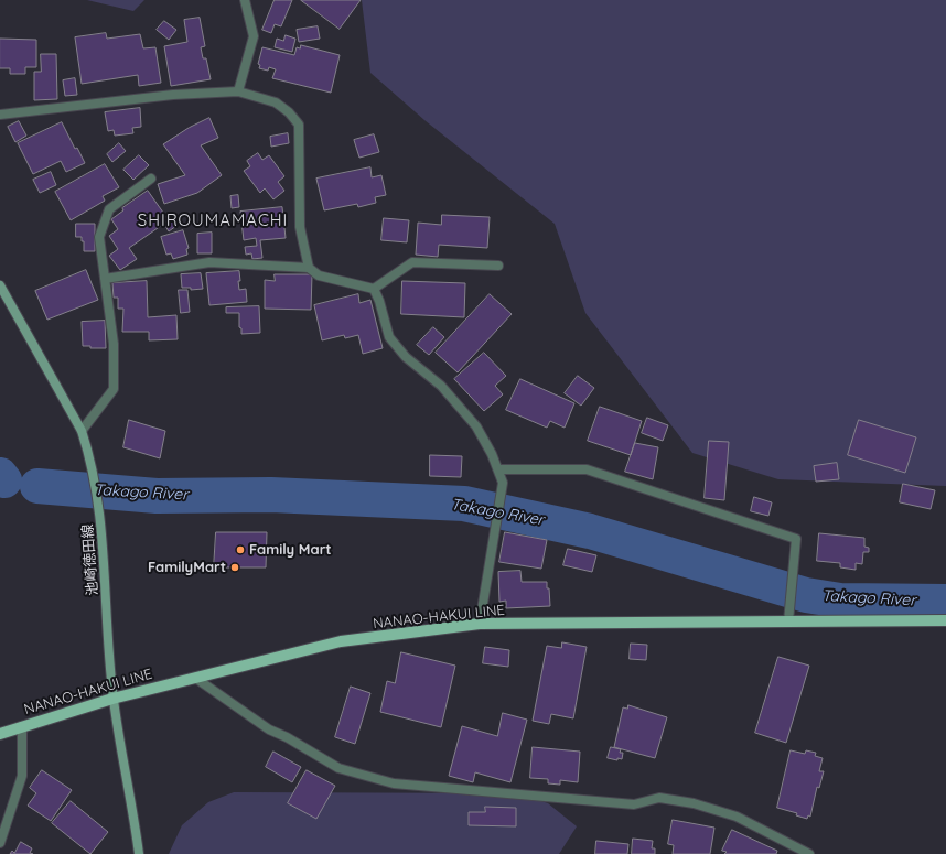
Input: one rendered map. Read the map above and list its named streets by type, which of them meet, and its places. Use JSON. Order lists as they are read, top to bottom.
{
  "streets": {
    "main road": ["池崎徳田線", "NANAO-HAKUI LINE"]
  },
  "crossings": [
    ["池崎徳田線", "NANAO-HAKUI LINE"]
  ],
  "districts": ["SHIROUMAMACHI"],
  "water": ["Takago River"],
  "places": ["Family Mart", "FamilyMart"]
}
